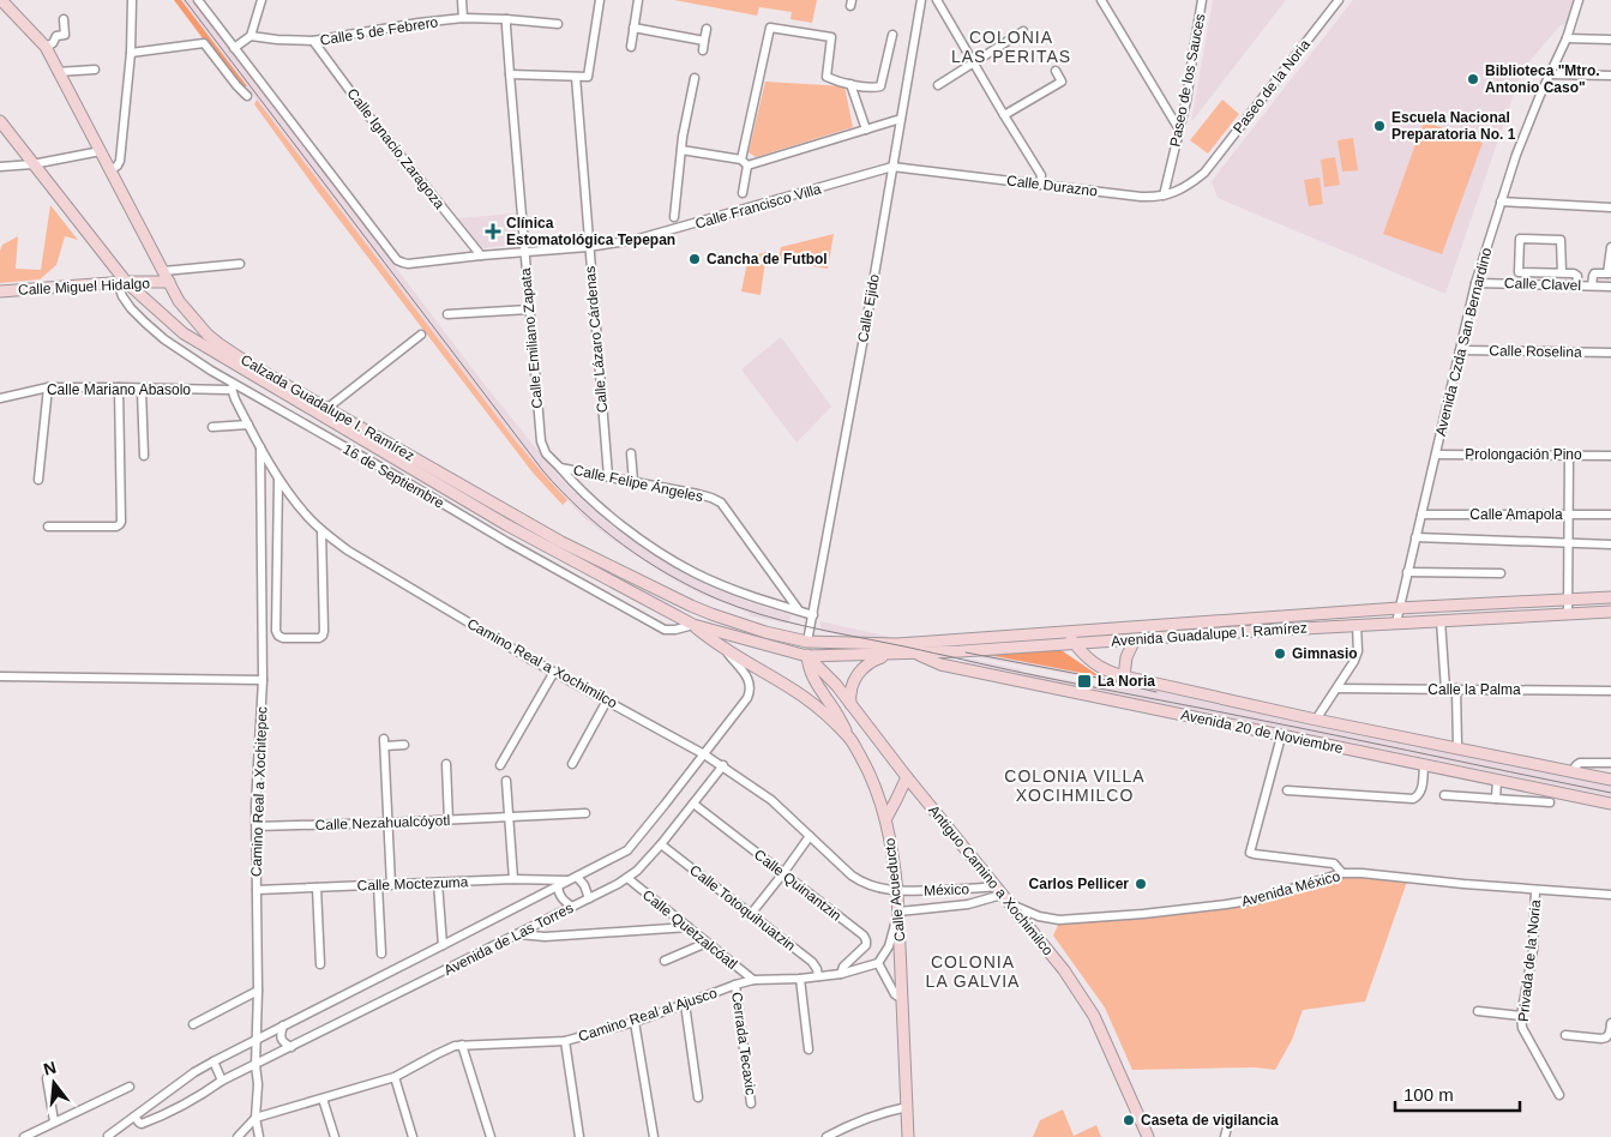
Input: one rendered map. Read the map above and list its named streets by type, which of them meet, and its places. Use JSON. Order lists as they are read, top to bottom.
{
  "streets": {
    "main road": [
      "Calle Miguel Hidalgo",
      "Calzada Guadalupe I. Ramírez",
      "Avenida Guadalupe I. Ramírez",
      "Avenida 20 de Noviembre",
      "Antiguo Camino a Xochimilco",
      "Calle Acueducto"
    ],
    "street": [
      "Calle 5 de Febrero",
      "Paseo de los Sauces",
      "Paseo de la Noria",
      "Calle Ignacio Zaragoza",
      "Calle Durazno",
      "Calle Francisco Villa",
      "Calle Clavel",
      "Calle Ejido",
      "Calle Emiliano Zapata",
      "Calle Lázaro Cárdenas",
      "Avenida Czda San Bernardino",
      "Calle Roselina",
      "Calle Mariano Abasolo",
      "Prolongación Pino",
      "16 de Septiembre",
      "Calle Felipe Ángeles",
      "Calle Amapola",
      "Camino Real a Xochimilco",
      "Calle la Palma",
      "Camino Real a Xochitepec",
      "Calle Nezahualcóyotl",
      "Calle Moctezuma",
      "Calle Quinantzin",
      "Avenida México",
      "México",
      "Calle Totoquihuatzin",
      "Calle Quetzalcóatl",
      "Avenida de Las Torres",
      "Privada de la Noria",
      "Camino Real al Ajusco",
      "Cerrada Tecaxic"
    ]
  },
  "crossings": [
    ["Calle 5 de Febrero", "Calle Ignacio Zaragoza"],
    ["Calle 5 de Febrero", "Calle Emiliano Zapata"],
    ["Paseo de los Sauces", "Calle Durazno"],
    ["Paseo de la Noria", "Calle Durazno"],
    ["Calle Ignacio Zaragoza", "Calle Francisco Villa"],
    ["Calle Durazno", "Calle Francisco Villa"],
    ["Calle Durazno", "Calle Ejido"],
    ["Calle Francisco Villa", "Calle Ejido"],
    ["Calle Francisco Villa", "Calle Emiliano Zapata"],
    ["Calle Francisco Villa", "Calle Lázaro Cárdenas"],
    ["Calle Clavel", "Avenida Czda San Bernardino"],
    ["Calle Miguel Hidalgo", "Calzada Guadalupe I. Ramírez"],
    ["Calle Miguel Hidalgo", "16 de Septiembre"],
    ["Calle Ejido", "Calzada Guadalupe I. Ramírez"],
    ["Calle Ejido", "Avenida Guadalupe I. Ramírez"],
    ["Calle Emiliano Zapata", "Calle Felipe Ángeles"],
    ["Calle Lázaro Cárdenas", "Calle Felipe Ángeles"],
    ["Avenida Czda San Bernardino", "Calle Roselina"],
    ["Avenida Czda San Bernardino", "Prolongación Pino"],
    ["Avenida Czda San Bernardino", "Calle Amapola"],
    ["Avenida Czda San Bernardino", "Avenida Guadalupe I. Ramírez"],
    ["Calle Mariano Abasolo", "16 de Septiembre"],
    ["Calle Mariano Abasolo", "Camino Real a Xochimilco"],
    ["Calzada Guadalupe I. Ramírez", "16 de Septiembre"],
    ["Calzada Guadalupe I. Ramírez", "Avenida Guadalupe I. Ramírez"],
    ["Calzada Guadalupe I. Ramírez", "Antiguo Camino a Xochimilco"],
    ["Calzada Guadalupe I. Ramírez", "Calle Acueducto"],
    ["16 de Septiembre", "Camino Real a Xochimilco"],
    ["16 de Septiembre", "Calle Acueducto"],
    ["Avenida Guadalupe I. Ramírez", "Avenida 20 de Noviembre"],
    ["Avenida Guadalupe I. Ramírez", "Antiguo Camino a Xochimilco"],
    ["Camino Real a Xochimilco", "Camino Real a Xochitepec"],
    ["Camino Real a Xochimilco", "Calle Acueducto"],
    ["Camino Real a Xochimilco", "México"],
    ["Camino Real a Xochimilco", "Avenida de Las Torres"],
    ["Camino Real a Xochitepec", "Calle Nezahualcóyotl"],
    ["Camino Real a Xochitepec", "Calle Moctezuma"],
    ["Camino Real a Xochitepec", "Avenida de Las Torres"],
    ["Camino Real a Xochitepec", "Camino Real al Ajusco"],
    ["Antiguo Camino a Xochimilco", "Avenida México"],
    ["Antiguo Camino a Xochimilco", "México"],
    ["Calle Moctezuma", "Avenida de Las Torres"],
    ["Calle Quinantzin", "Avenida de Las Torres"],
    ["Calle Quinantzin", "Camino Real al Ajusco"],
    ["Avenida México", "Privada de la Noria"],
    ["Calle Acueducto", "México"],
    ["Calle Acueducto", "Avenida de Las Torres"],
    ["Calle Totoquihuatzin", "Avenida de Las Torres"],
    ["Calle Totoquihuatzin", "Camino Real al Ajusco"],
    ["Calle Quetzalcóatl", "Avenida de Las Torres"],
    ["Calle Quetzalcóatl", "Camino Real al Ajusco"],
    ["Camino Real al Ajusco", "Cerrada Tecaxic"]
  ],
  "districts": ["COLONIA LAS PERITAS", "COLONIA VILLA XOCIHMILCO", "COLONIA LA GALVIA"],
  "places": {
    "other": [
      "Biblioteca \"Mtro. Antonio Caso\"",
      "Escuela Nacional Preparatoria No. 1",
      "Cancha de Futbol",
      "Gimnasio",
      "Carlos Pellicer",
      "Caseta de vigilancia"
    ],
    "health": ["Clínica Estomatológica Tepepan"],
    "transit": ["La Noria"]
  },
  "scale_bar": "100 m",
  "north": "top"
}
